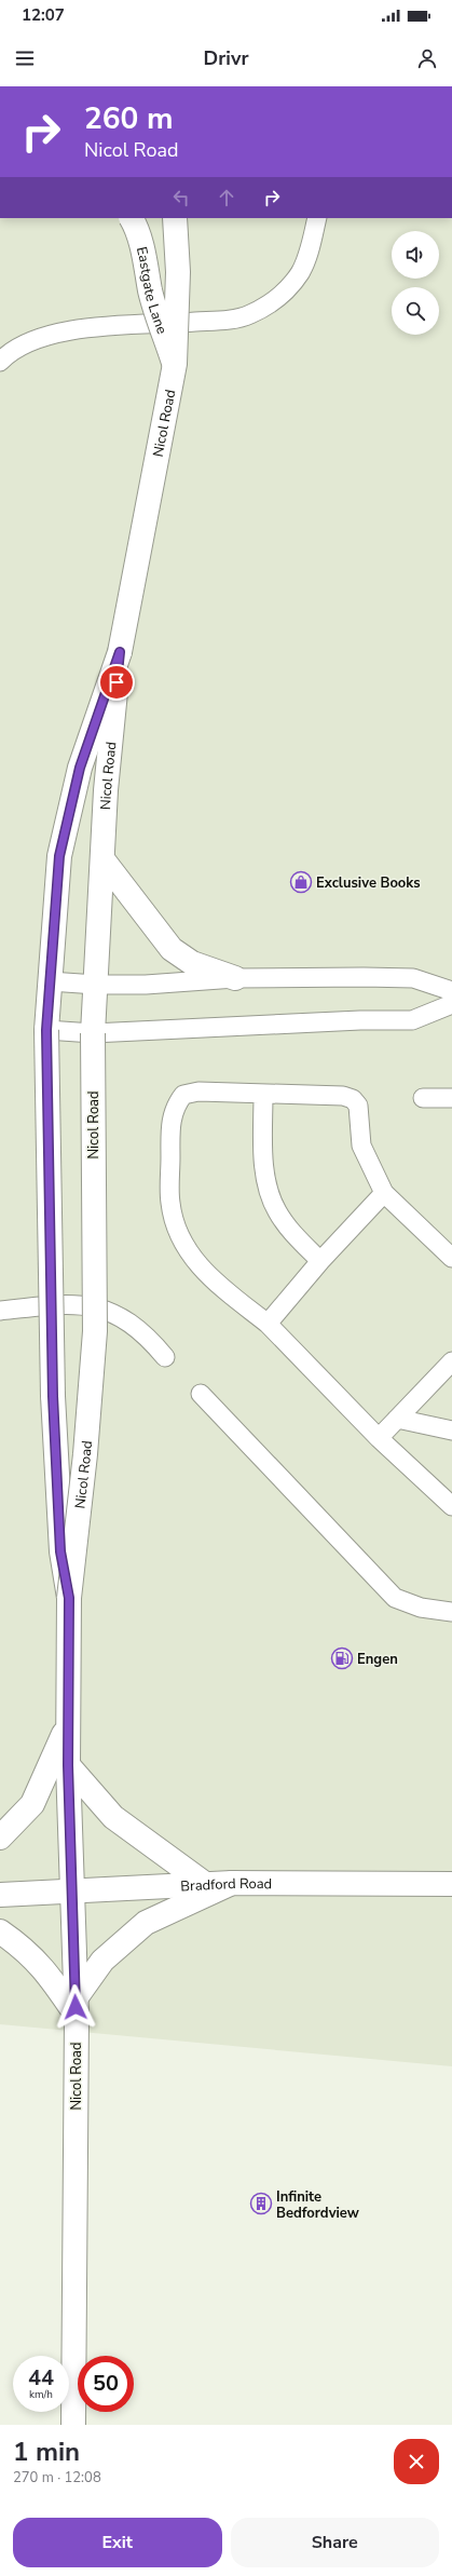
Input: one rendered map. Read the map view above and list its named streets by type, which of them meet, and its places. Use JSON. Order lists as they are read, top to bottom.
{
  "streets": {
    "main road": ["Eastgate Lane", "Nicol Road", "Bradford Road"]
  },
  "crossings": [
    ["Eastgate Lane", "Nicol Road"],
    ["Nicol Road", "Bradford Road"]
  ],
  "places": {
    "shop": ["Exclusive Books"],
    "fuel station": ["Engen"],
    "building": ["Infinite Bedfordview"]
  },
  "page": {
    "status": "12:07",
    "header": "Drivr",
    "turn": ["260 m", "Nicol Road"],
    "speed": "44 km/h",
    "limit": "50",
    "heading": ["1 min", "270 m · 12:08"],
    "buttons": ["Exit", "Share"]
  }
}
